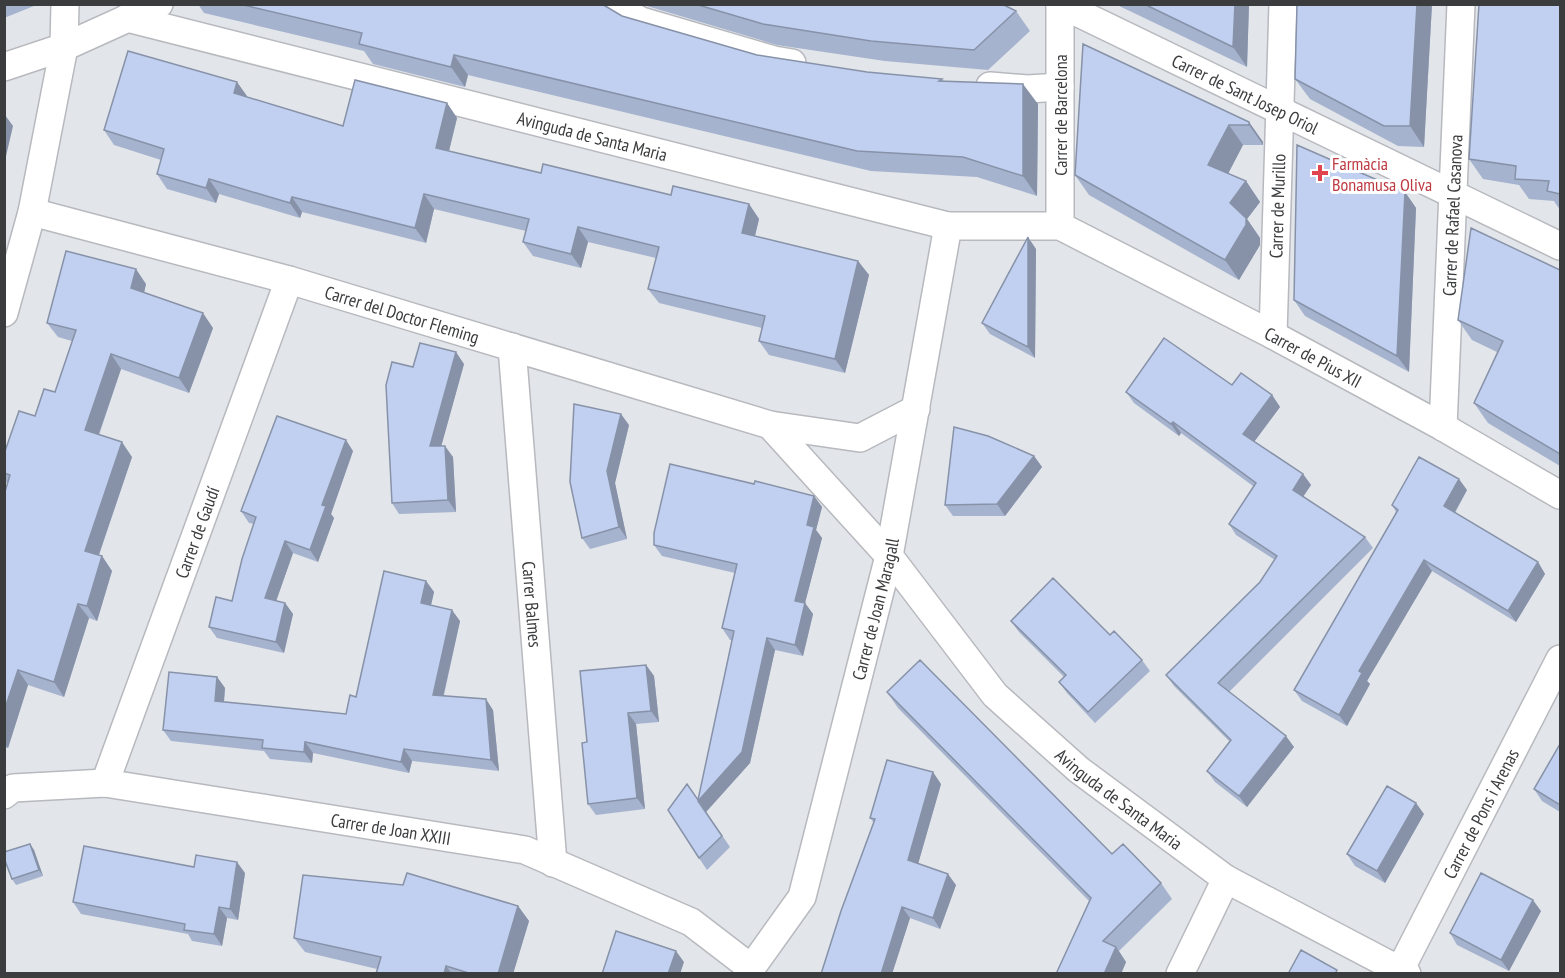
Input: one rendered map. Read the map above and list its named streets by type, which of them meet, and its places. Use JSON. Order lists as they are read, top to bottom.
{
  "streets": {
    "street": [
      "Carrer de Sant Josep Oriol",
      "Carrer de Barcelona",
      "Avinguda de Santa Maria",
      "Carrer de Murillo",
      "Carrer de Rafael Casanova",
      "Carrer del Doctor Fleming",
      "Carrer de Pius XII",
      "Carrer de Gaudí",
      "Carrer Balmes",
      "Carrer de Joan Maragall",
      "Carrer de Pons i Arenas",
      "Carrer de Joan XXIII"
    ]
  },
  "crossings": [
    ["Carrer de Sant Josep Oriol", "Carrer de Barcelona"],
    ["Carrer de Sant Josep Oriol", "Carrer de Murillo"],
    ["Carrer de Sant Josep Oriol", "Carrer de Rafael Casanova"],
    ["Carrer de Barcelona", "Avinguda de Santa Maria"],
    ["Carrer de Barcelona", "Carrer de Pius XII"],
    ["Avinguda de Santa Maria", "Carrer de Pius XII"],
    ["Avinguda de Santa Maria", "Carrer de Joan Maragall"],
    ["Avinguda de Santa Maria", "Carrer de Pons i Arenas"],
    ["Carrer de Murillo", "Carrer de Pius XII"],
    ["Carrer de Rafael Casanova", "Carrer de Pius XII"],
    ["Carrer del Doctor Fleming", "Carrer de Gaudí"],
    ["Carrer del Doctor Fleming", "Carrer Balmes"],
    ["Carrer del Doctor Fleming", "Carrer de Joan Maragall"],
    ["Carrer de Gaudí", "Carrer de Joan XXIII"],
    ["Carrer Balmes", "Carrer de Joan XXIII"],
    ["Carrer de Joan Maragall", "Carrer de Joan XXIII"]
  ],
  "places": {
    "health": ["Farmàcia Bonamusa Oliva"]
  }
}
